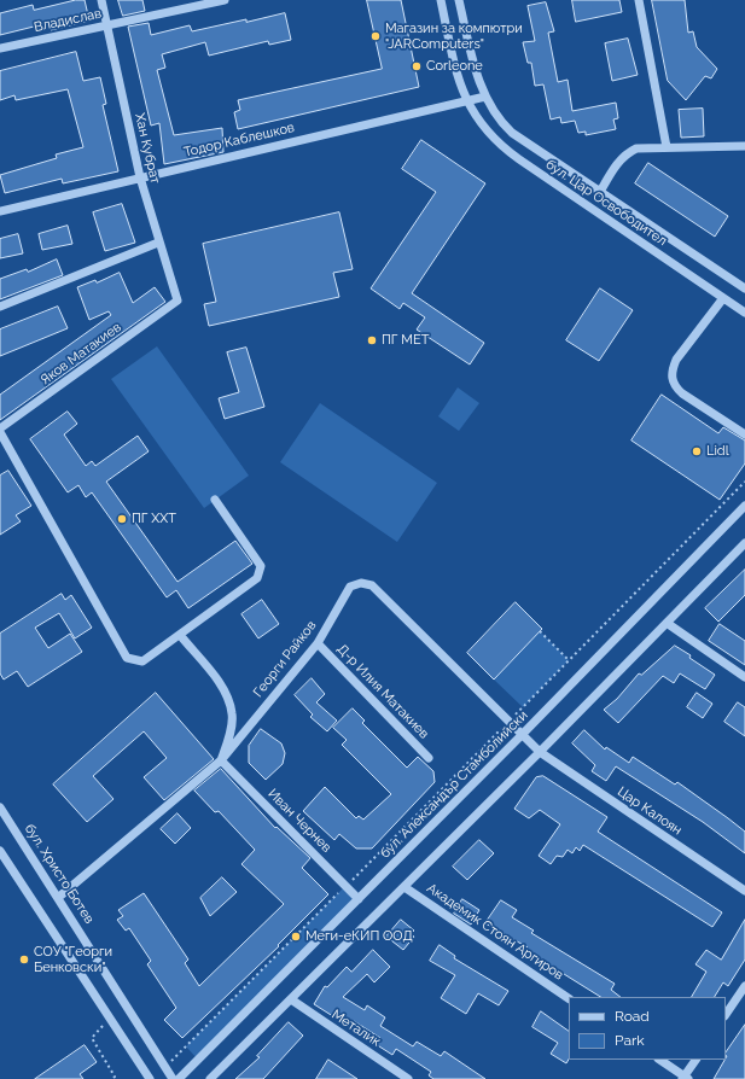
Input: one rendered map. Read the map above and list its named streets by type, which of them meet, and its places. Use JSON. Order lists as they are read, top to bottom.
{
  "streets": {
    "street": [
      "Владислав",
      "Тодор Каблешков",
      "Хан Кубрат",
      "бул. Цар Освободител",
      "Яков Матакиев",
      "Георги Райков",
      "Д-р Илия Матакиев",
      "бул. Александър Стамболийски",
      "Цар Калоян",
      "Иван Чернев",
      "бул. Христо Ботев",
      "Академик Стоян Аргиров",
      "Металик"
    ]
  },
  "crossings": [
    ["Владислав", "Хан Кубрат"],
    ["Тодор Каблешков", "Хан Кубрат"],
    ["Тодор Каблешков", "бул. Цар Освободител"],
    ["Хан Кубрат", "Яков Матакиев"],
    ["Георги Райков", "Д-р Илия Матакиев"],
    ["Георги Райков", "бул. Александър Стамболийски"],
    ["Георги Райков", "Цар Калоян"],
    ["Георги Райков", "Иван Чернев"],
    ["Георги Райков", "бул. Христо Ботев"],
    ["бул. Александър Стамболийски", "Цар Калоян"],
    ["бул. Александър Стамболийски", "Иван Чернев"]
  ],
  "places": [
    "Магазин за компютри \"JARComputers\"",
    "Corleone",
    "ПГ МЕТ",
    "Lidl",
    "ПГ ХХТ",
    "Меги-еКИП ООД",
    "СОУ \"Георги Бенковски\""
  ],
  "legend": ["Road", "Park"]
}
